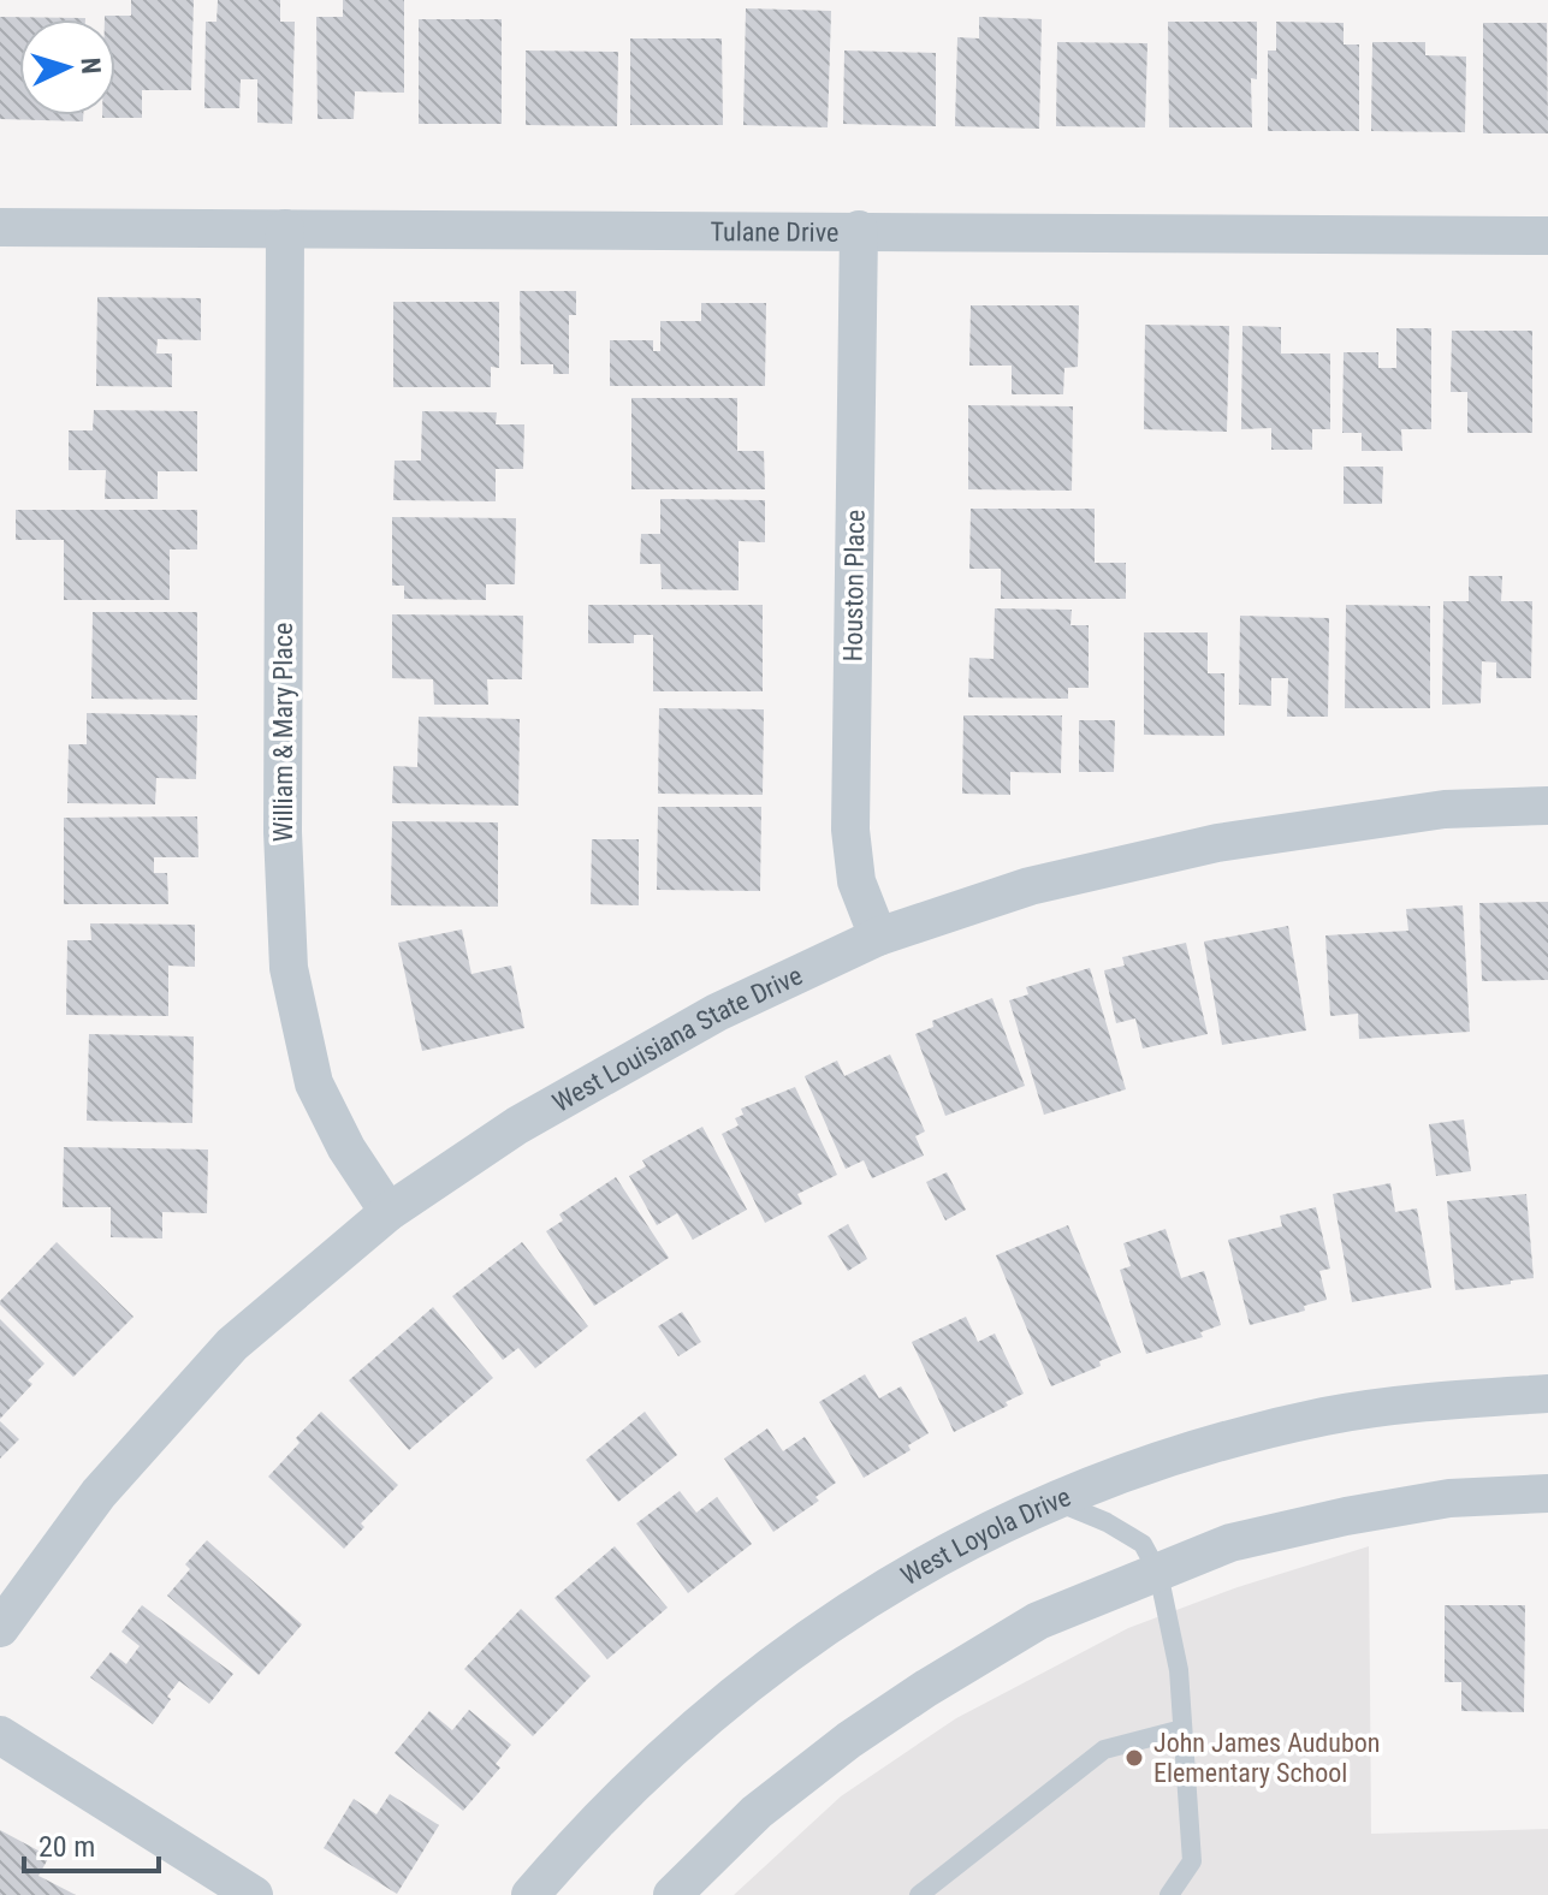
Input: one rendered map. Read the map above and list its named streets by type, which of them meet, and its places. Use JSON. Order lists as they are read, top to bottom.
{
  "streets": {
    "street": [
      "Tulane Drive",
      "Houston Place",
      "William & Mary Place",
      "West Louisiana State Drive",
      "West Loyola Drive"
    ]
  },
  "crossings": [
    ["Tulane Drive", "Houston Place"],
    ["Tulane Drive", "William & Mary Place"],
    ["Houston Place", "West Louisiana State Drive"],
    ["William & Mary Place", "West Louisiana State Drive"]
  ],
  "places": ["John James Audubon Elementary School"],
  "scale_bar": "20 m",
  "north": "right"
}
